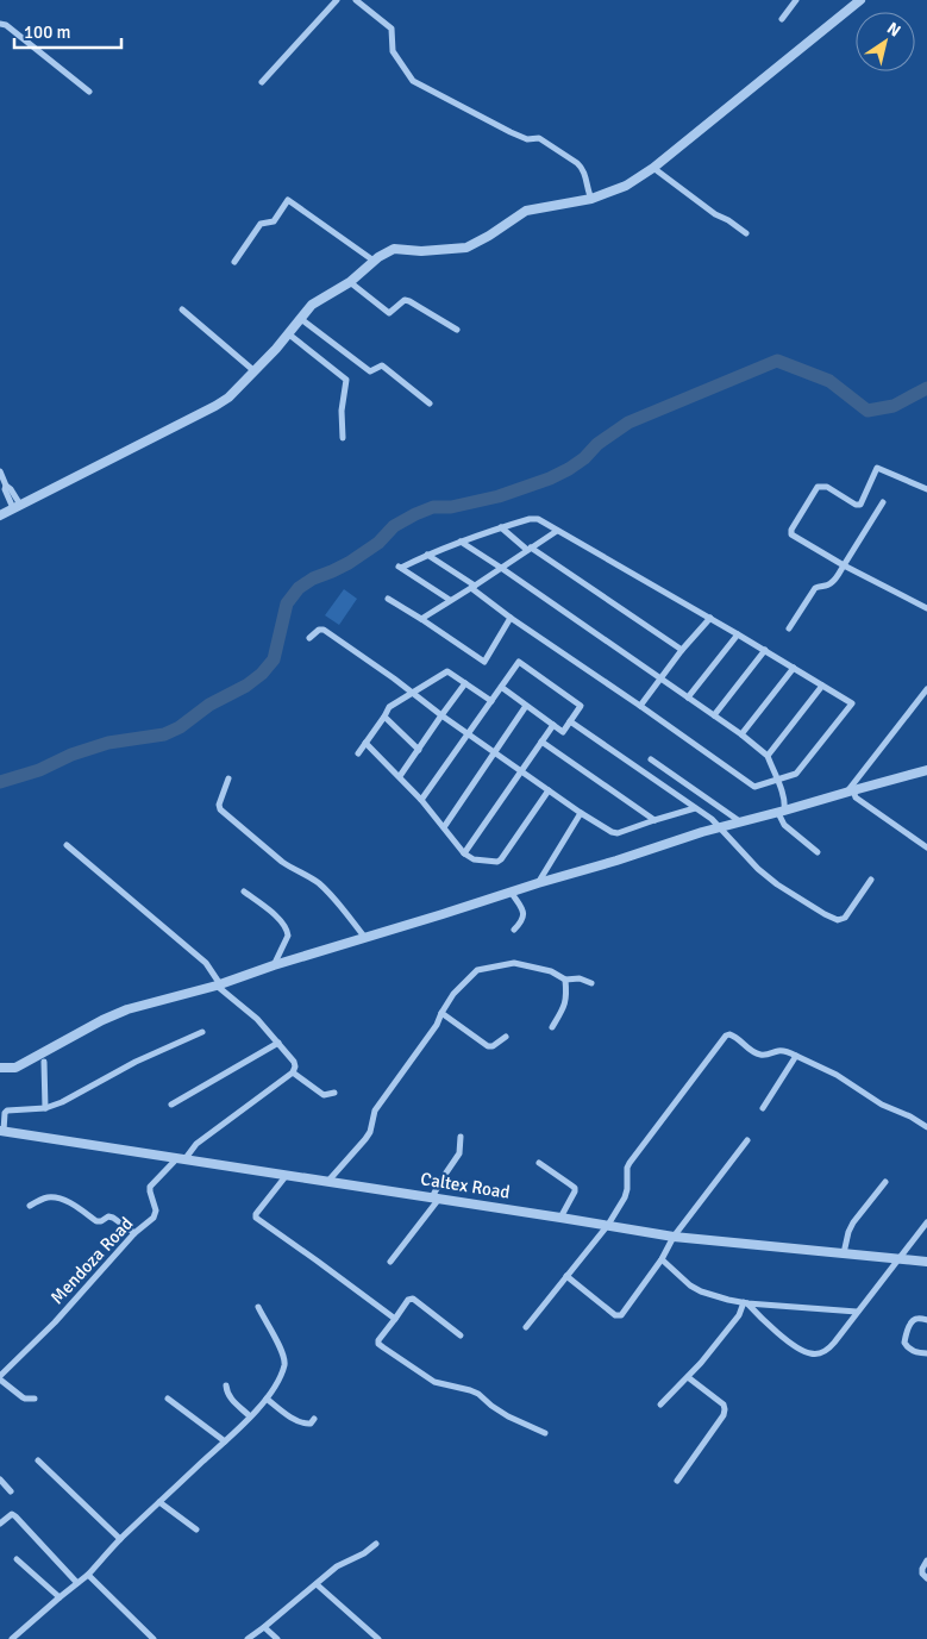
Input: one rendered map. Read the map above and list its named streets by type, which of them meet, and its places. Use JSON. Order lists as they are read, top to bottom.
{
  "streets": {
    "street": ["Caltex Road", "Mendoza Road"]
  },
  "crossings": [
    ["Caltex Road", "Mendoza Road"]
  ],
  "scale_bar": "100 m",
  "north": "top right"
}
